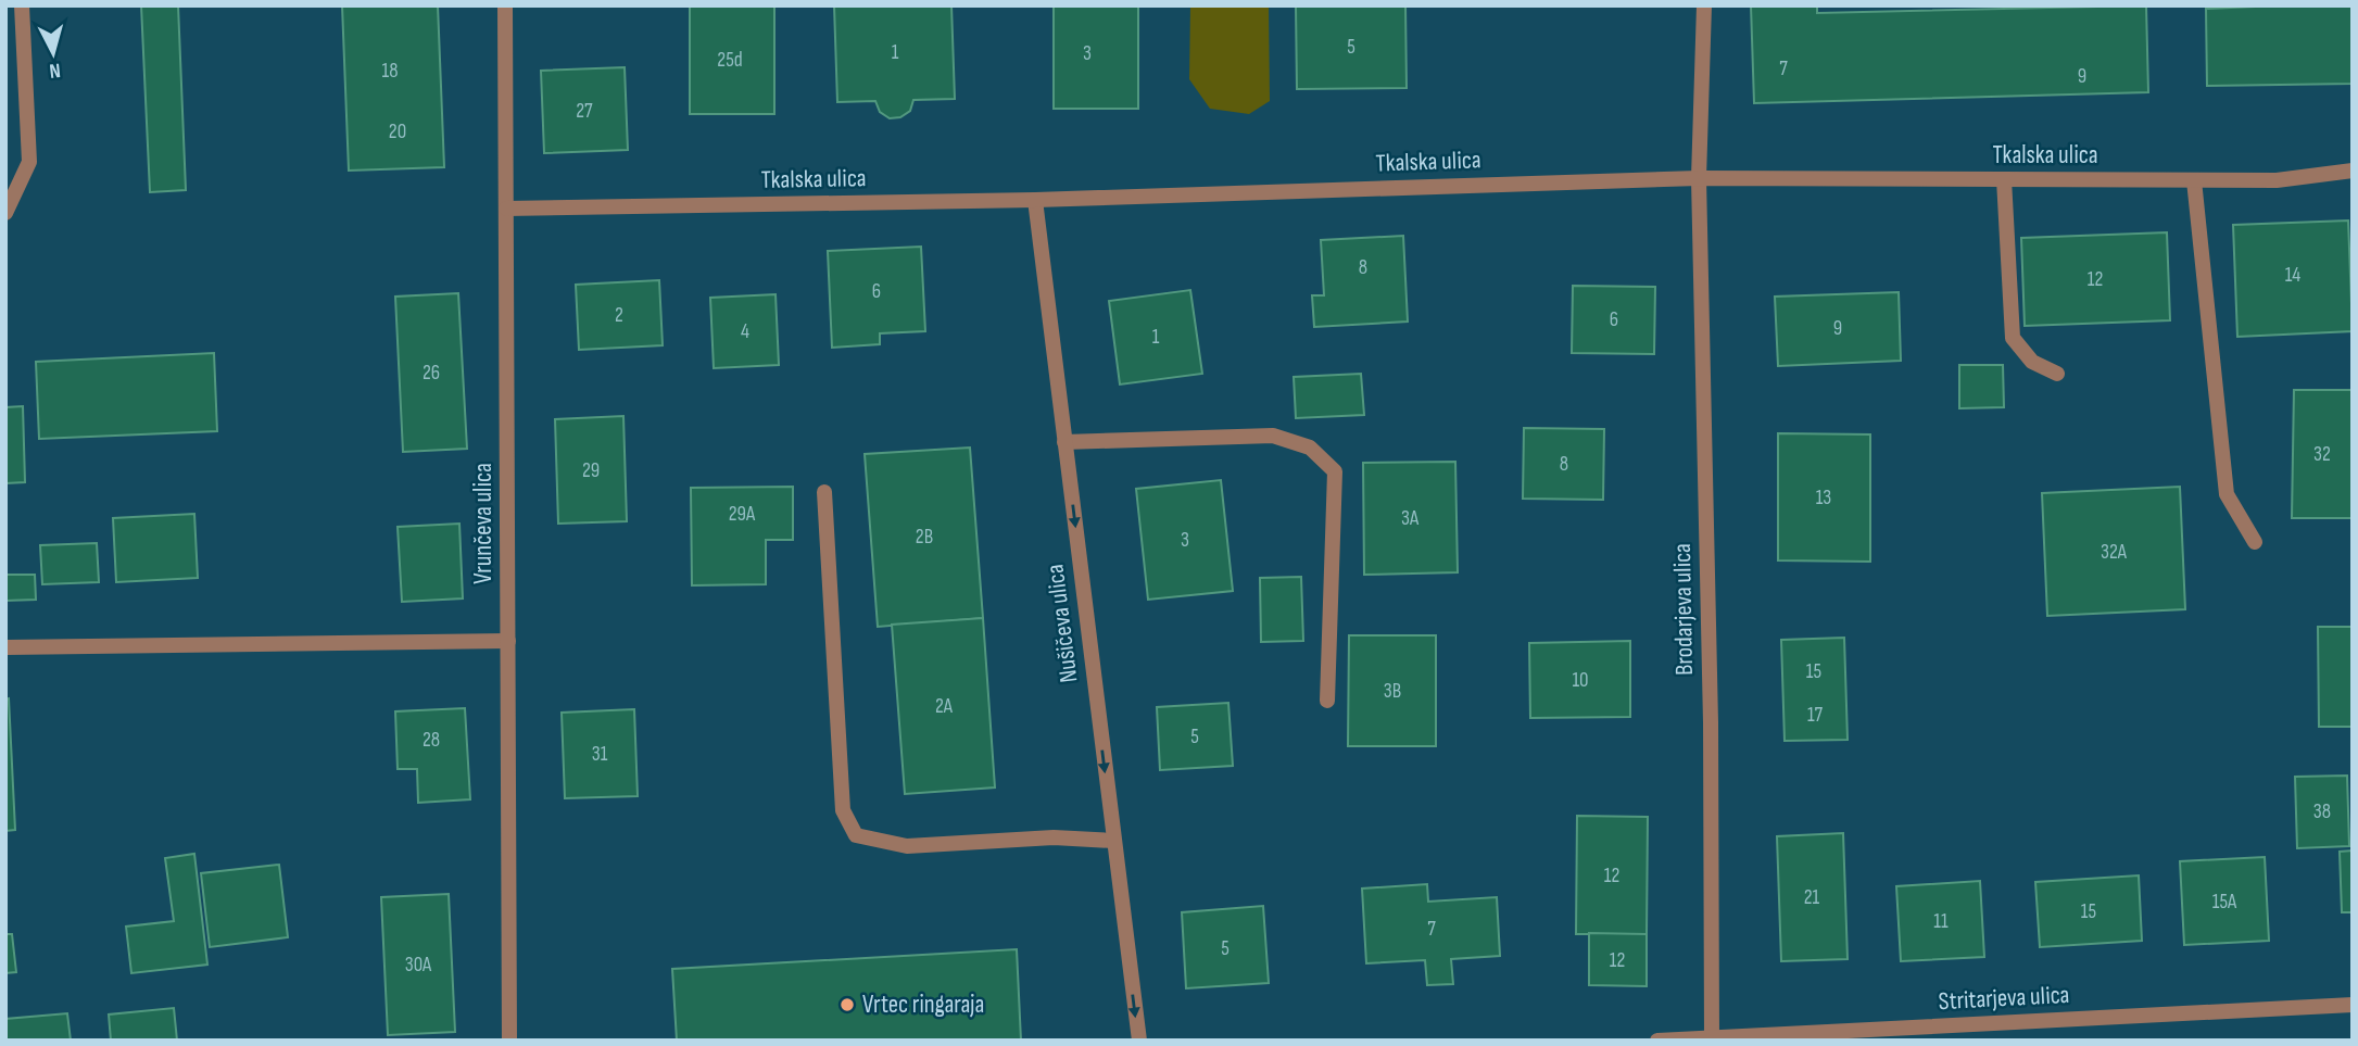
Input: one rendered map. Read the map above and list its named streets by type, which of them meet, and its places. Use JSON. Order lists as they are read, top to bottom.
{
  "streets": {
    "street": [
      "Tkalska ulica",
      "Vrunčeva ulica",
      "Brodarjeva ulica",
      "Nušičeva ulica",
      "Stritarjeva ulica"
    ]
  },
  "crossings": [
    ["Tkalska ulica", "Vrunčeva ulica"],
    ["Tkalska ulica", "Brodarjeva ulica"],
    ["Tkalska ulica", "Nušičeva ulica"],
    ["Brodarjeva ulica", "Stritarjeva ulica"]
  ],
  "one_way": ["Nušičeva ulica"],
  "places": ["Vrtec ringaraja"],
  "house_numbers": [
    "5",
    "1",
    "3",
    "25d",
    "7",
    "18",
    "9",
    "27",
    "20",
    "8",
    "14",
    "12",
    "6",
    "2",
    "6",
    "9",
    "4",
    "1",
    "26",
    "32",
    "8",
    "29",
    "13",
    "29A",
    "3A",
    "2B",
    "3",
    "32A",
    "15",
    "10",
    "3B",
    "2A",
    "17",
    "5",
    "28",
    "31",
    "38",
    "12",
    "21",
    "15A",
    "15",
    "11",
    "7",
    "5",
    "12",
    "30A"
  ],
  "north": "bottom"
}
